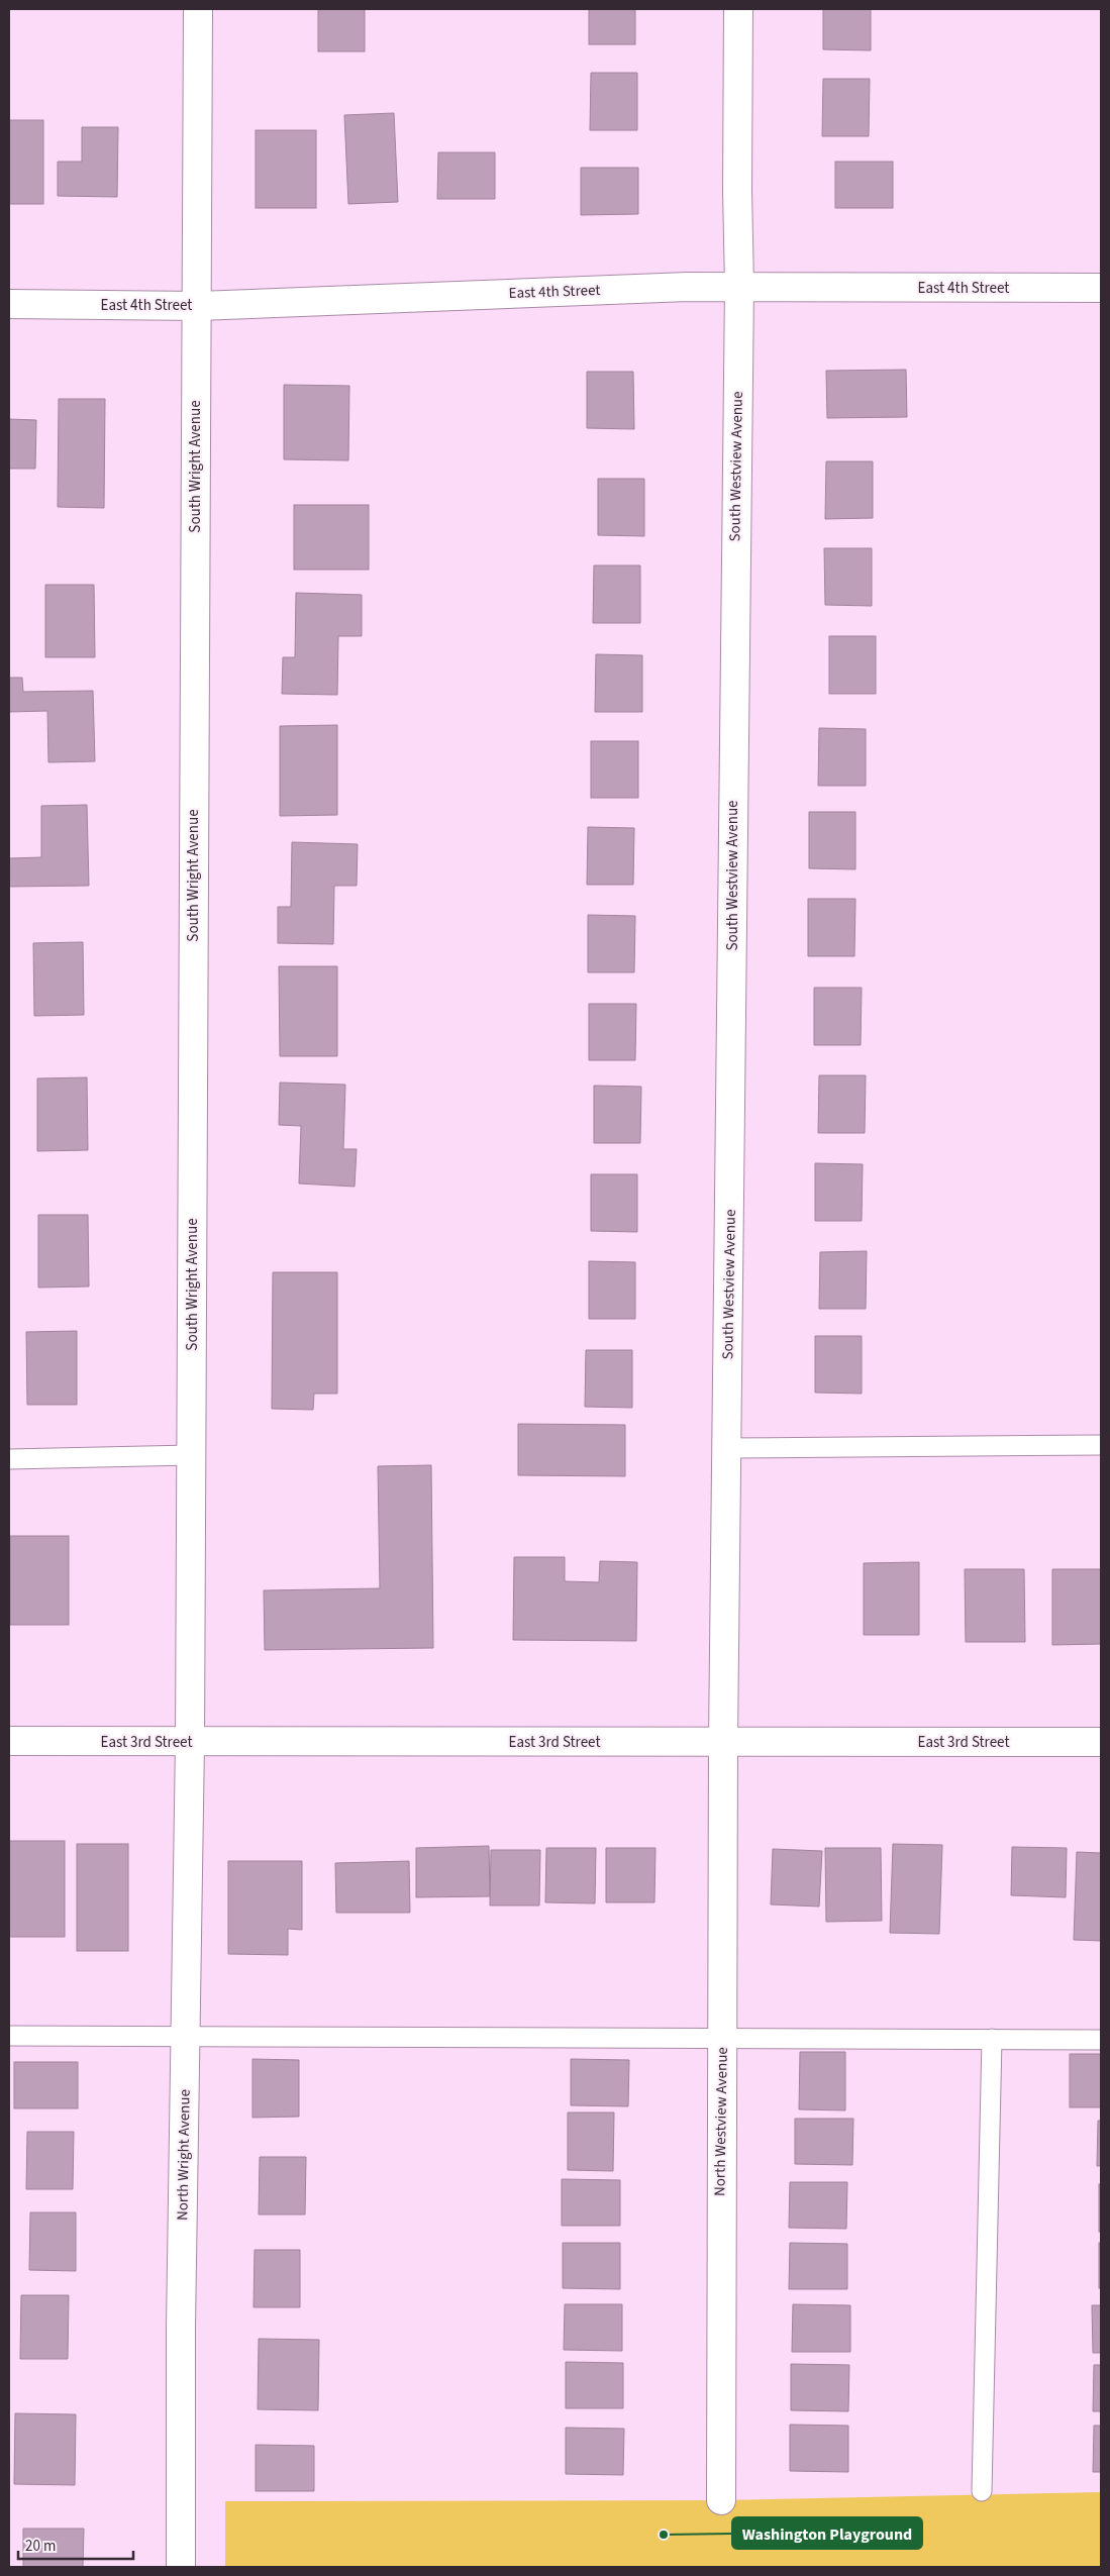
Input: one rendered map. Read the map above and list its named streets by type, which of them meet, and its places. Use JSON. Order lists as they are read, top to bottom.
{
  "streets": {
    "street": [
      "East 4th Street",
      "South Wright Avenue",
      "South Westview Avenue",
      "East 3rd Street",
      "North Westview Avenue",
      "North Wright Avenue"
    ]
  },
  "crossings": [
    ["East 4th Street", "South Wright Avenue"],
    ["East 4th Street", "South Westview Avenue"],
    ["South Wright Avenue", "East 3rd Street"],
    ["South Wright Avenue", "North Wright Avenue"],
    ["South Westview Avenue", "East 3rd Street"],
    ["South Westview Avenue", "North Westview Avenue"],
    ["East 3rd Street", "North Westview Avenue"],
    ["East 3rd Street", "North Wright Avenue"]
  ],
  "places": ["Washington Playground"],
  "scale_bar": "20 m"
}
